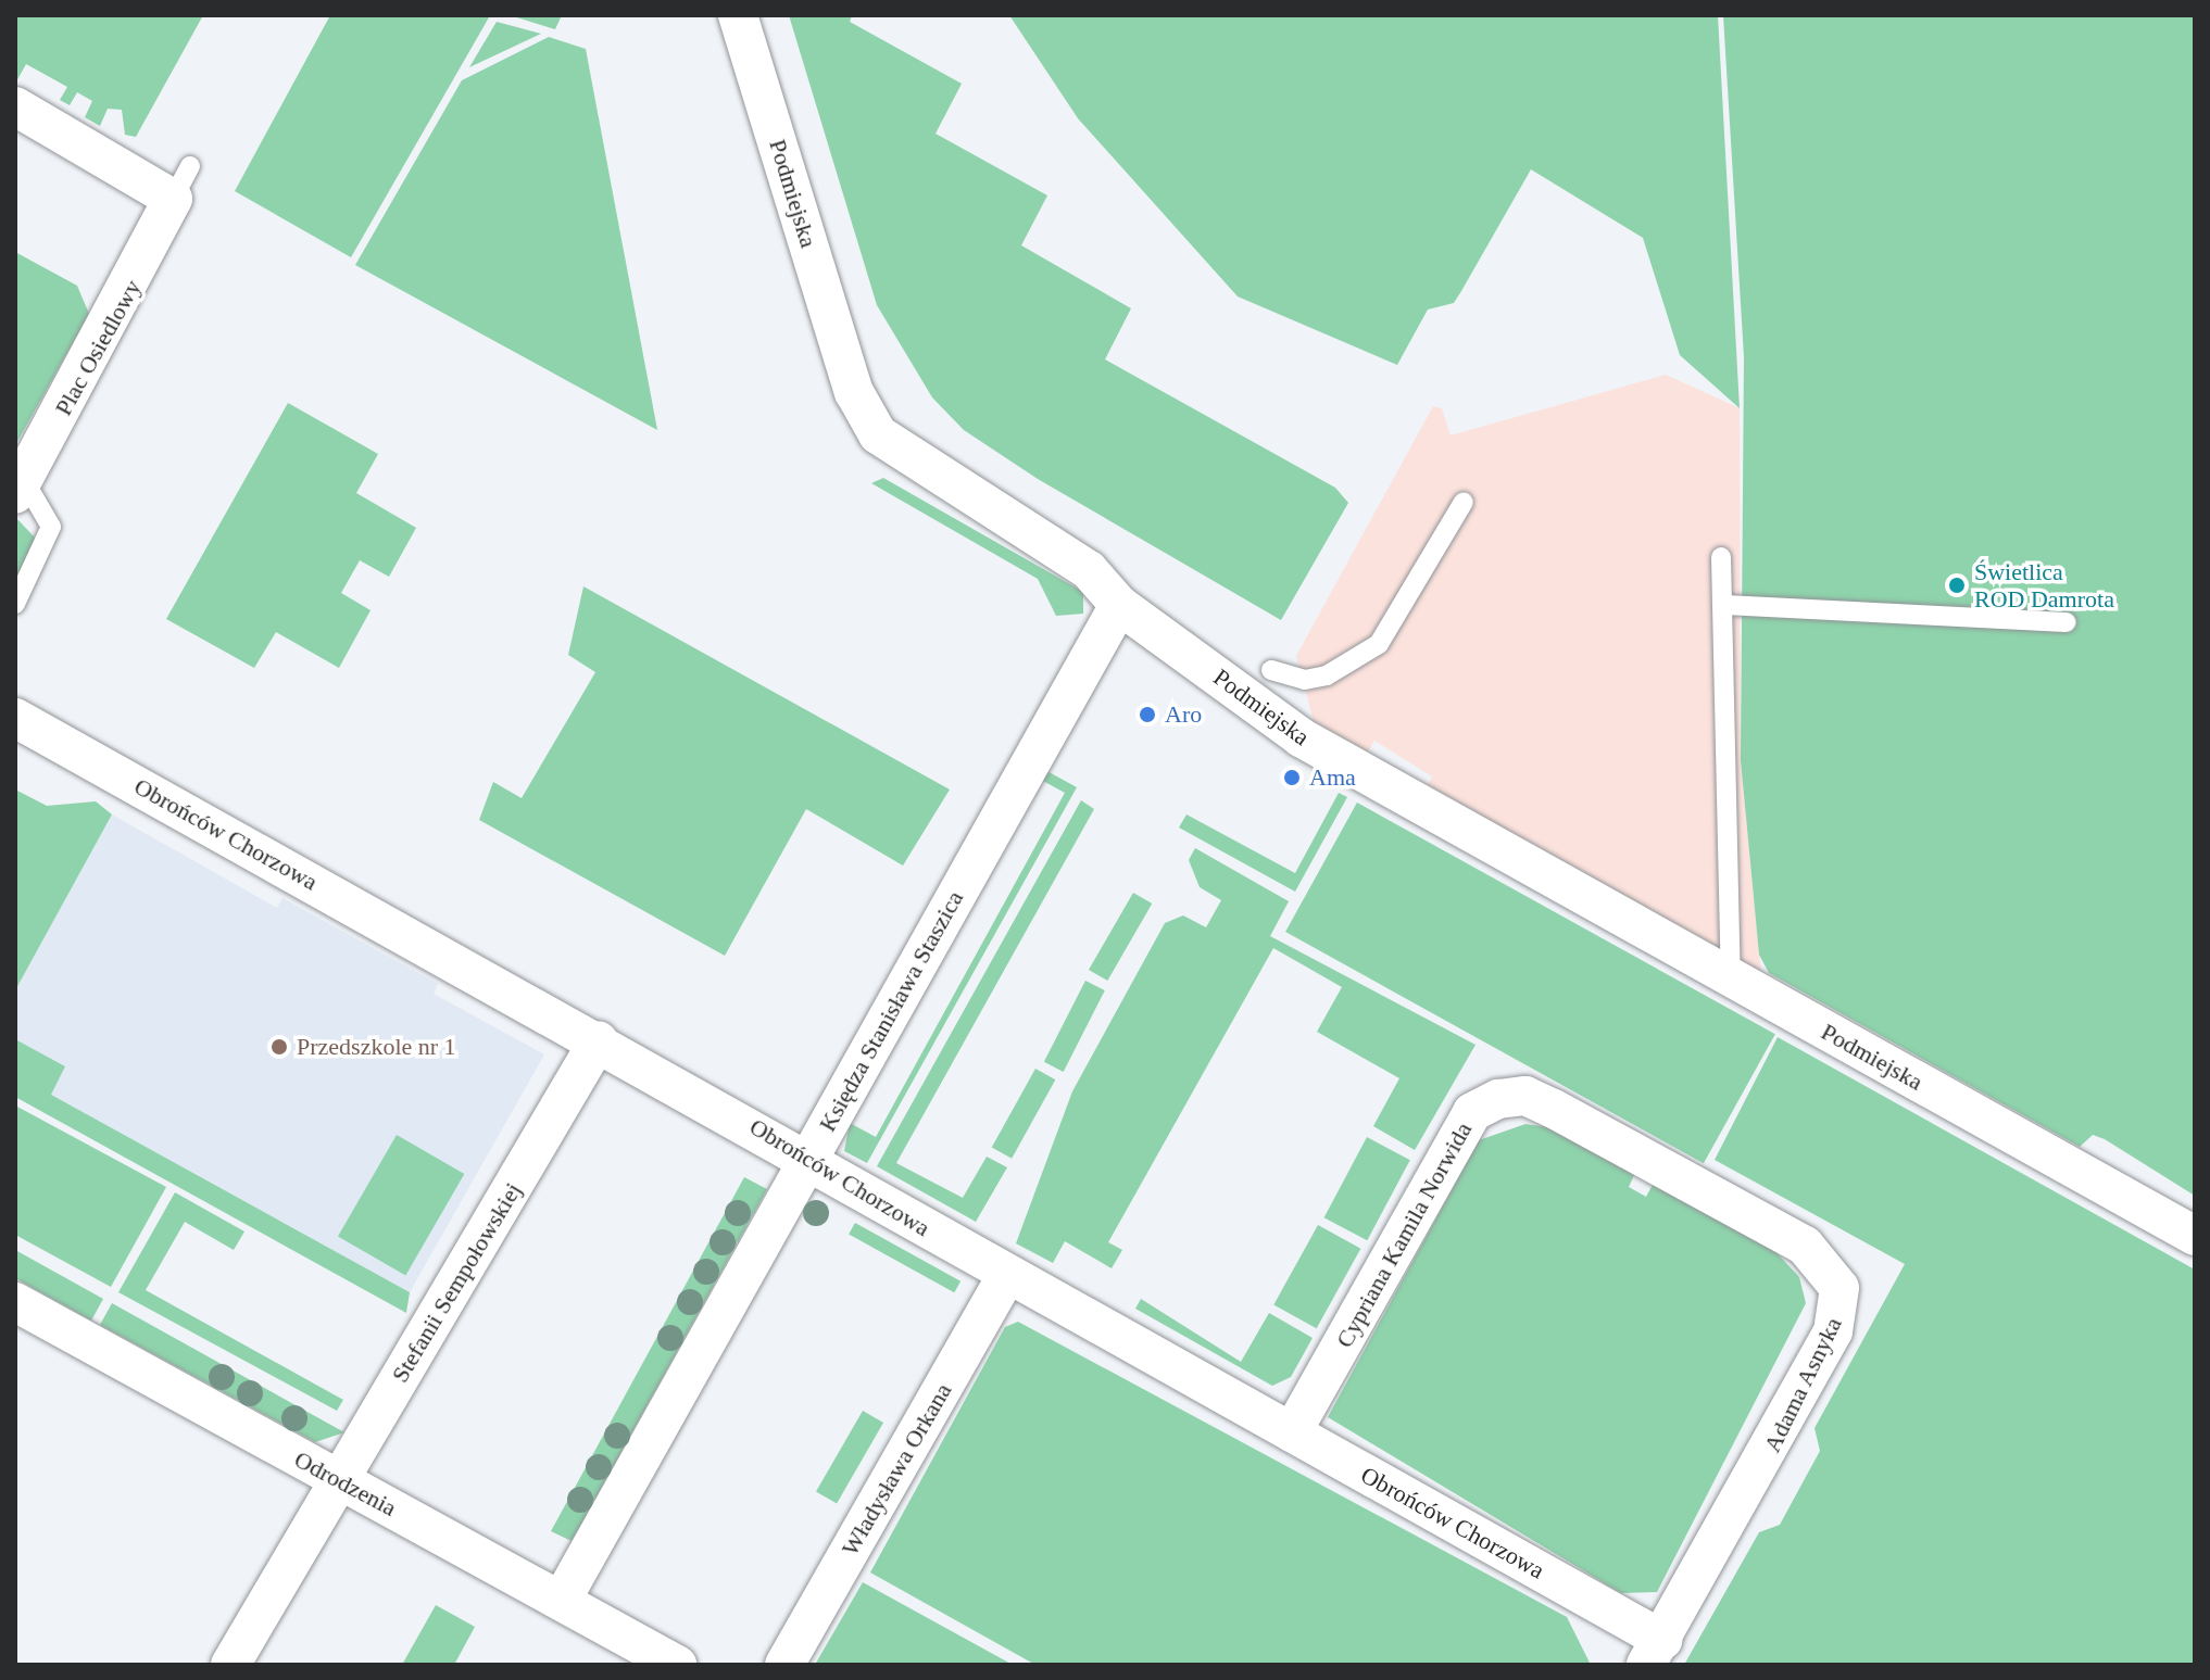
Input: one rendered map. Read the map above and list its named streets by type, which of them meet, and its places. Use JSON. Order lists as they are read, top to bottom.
{
  "streets": {
    "street": [
      "Podmiejska",
      "Plac Osiedlowy",
      "Obrońców Chorzowa",
      "Księdza Stanisława Staszica",
      "Cypriana Kamila Norwida",
      "Stefanii Sempołowskiej",
      "Adama Asnyka",
      "Władysława Orkana",
      "Odrodzenia"
    ]
  },
  "crossings": [
    ["Podmiejska", "Księdza Stanisława Staszica"],
    ["Obrońców Chorzowa", "Księdza Stanisława Staszica"],
    ["Obrońców Chorzowa", "Cypriana Kamila Norwida"],
    ["Obrońców Chorzowa", "Stefanii Sempołowskiej"],
    ["Obrońców Chorzowa", "Adama Asnyka"],
    ["Obrońców Chorzowa", "Władysława Orkana"],
    ["Księdza Stanisława Staszica", "Odrodzenia"],
    ["Cypriana Kamila Norwida", "Adama Asnyka"],
    ["Stefanii Sempołowskiej", "Odrodzenia"]
  ],
  "places": [
    "Świetlica ROD Damrota",
    "Aro",
    "Ama",
    "Przedszkole nr 1"
  ]
}
